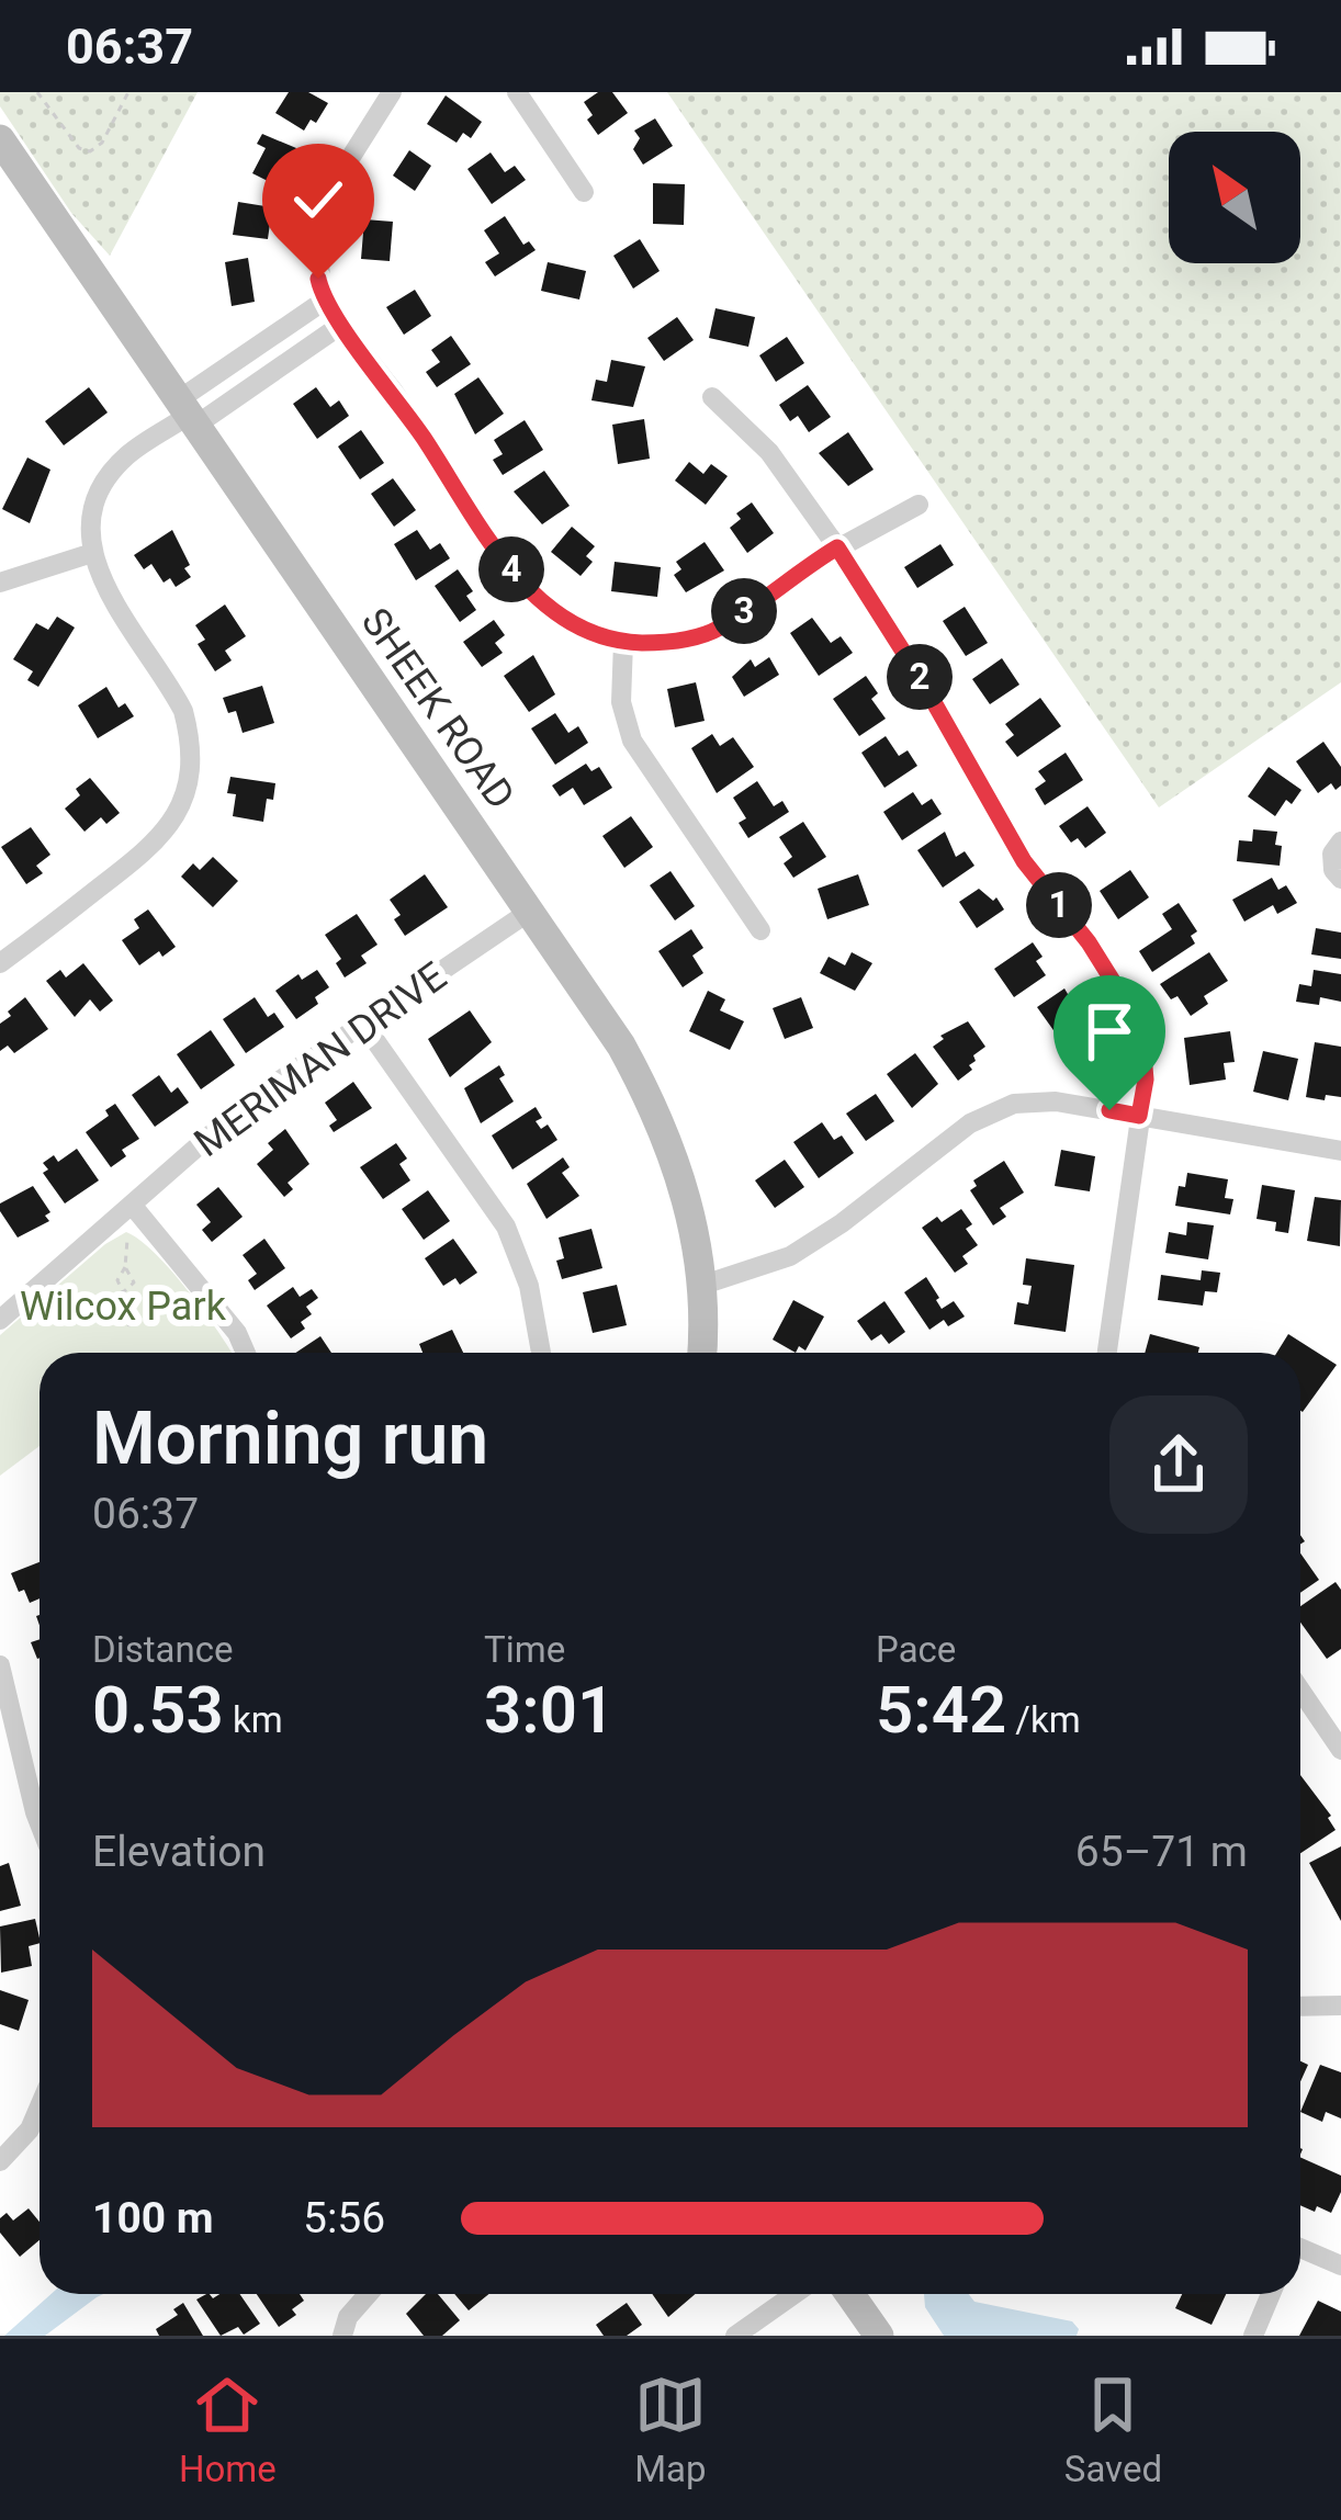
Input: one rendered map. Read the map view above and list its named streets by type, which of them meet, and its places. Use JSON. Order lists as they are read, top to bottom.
{
  "streets": {
    "street": ["SHEEK ROAD", "MERIMAN DRIVE"]
  },
  "crossings": [
    ["SHEEK ROAD", "MERIMAN DRIVE"]
  ],
  "parks": ["Wilcox Park"],
  "north": "top left",
  "page": {
    "status": "06:37",
    "pins": [
      "4",
      "3",
      "2",
      "1"
    ],
    "heading": ["Morning run", "06:37"],
    "stats": [
      ["Distance", "0.53 km"],
      ["Time", "3:01"],
      ["Pace", "5:42 /km"]
    ],
    "chart": ["Elevation", "65–71 m"],
    "list": [
      {
        "name": "100 m",
        "note": "5:56"
      }
    ],
    "tabs": ["Home", "Map", "Saved"]
  }
}
